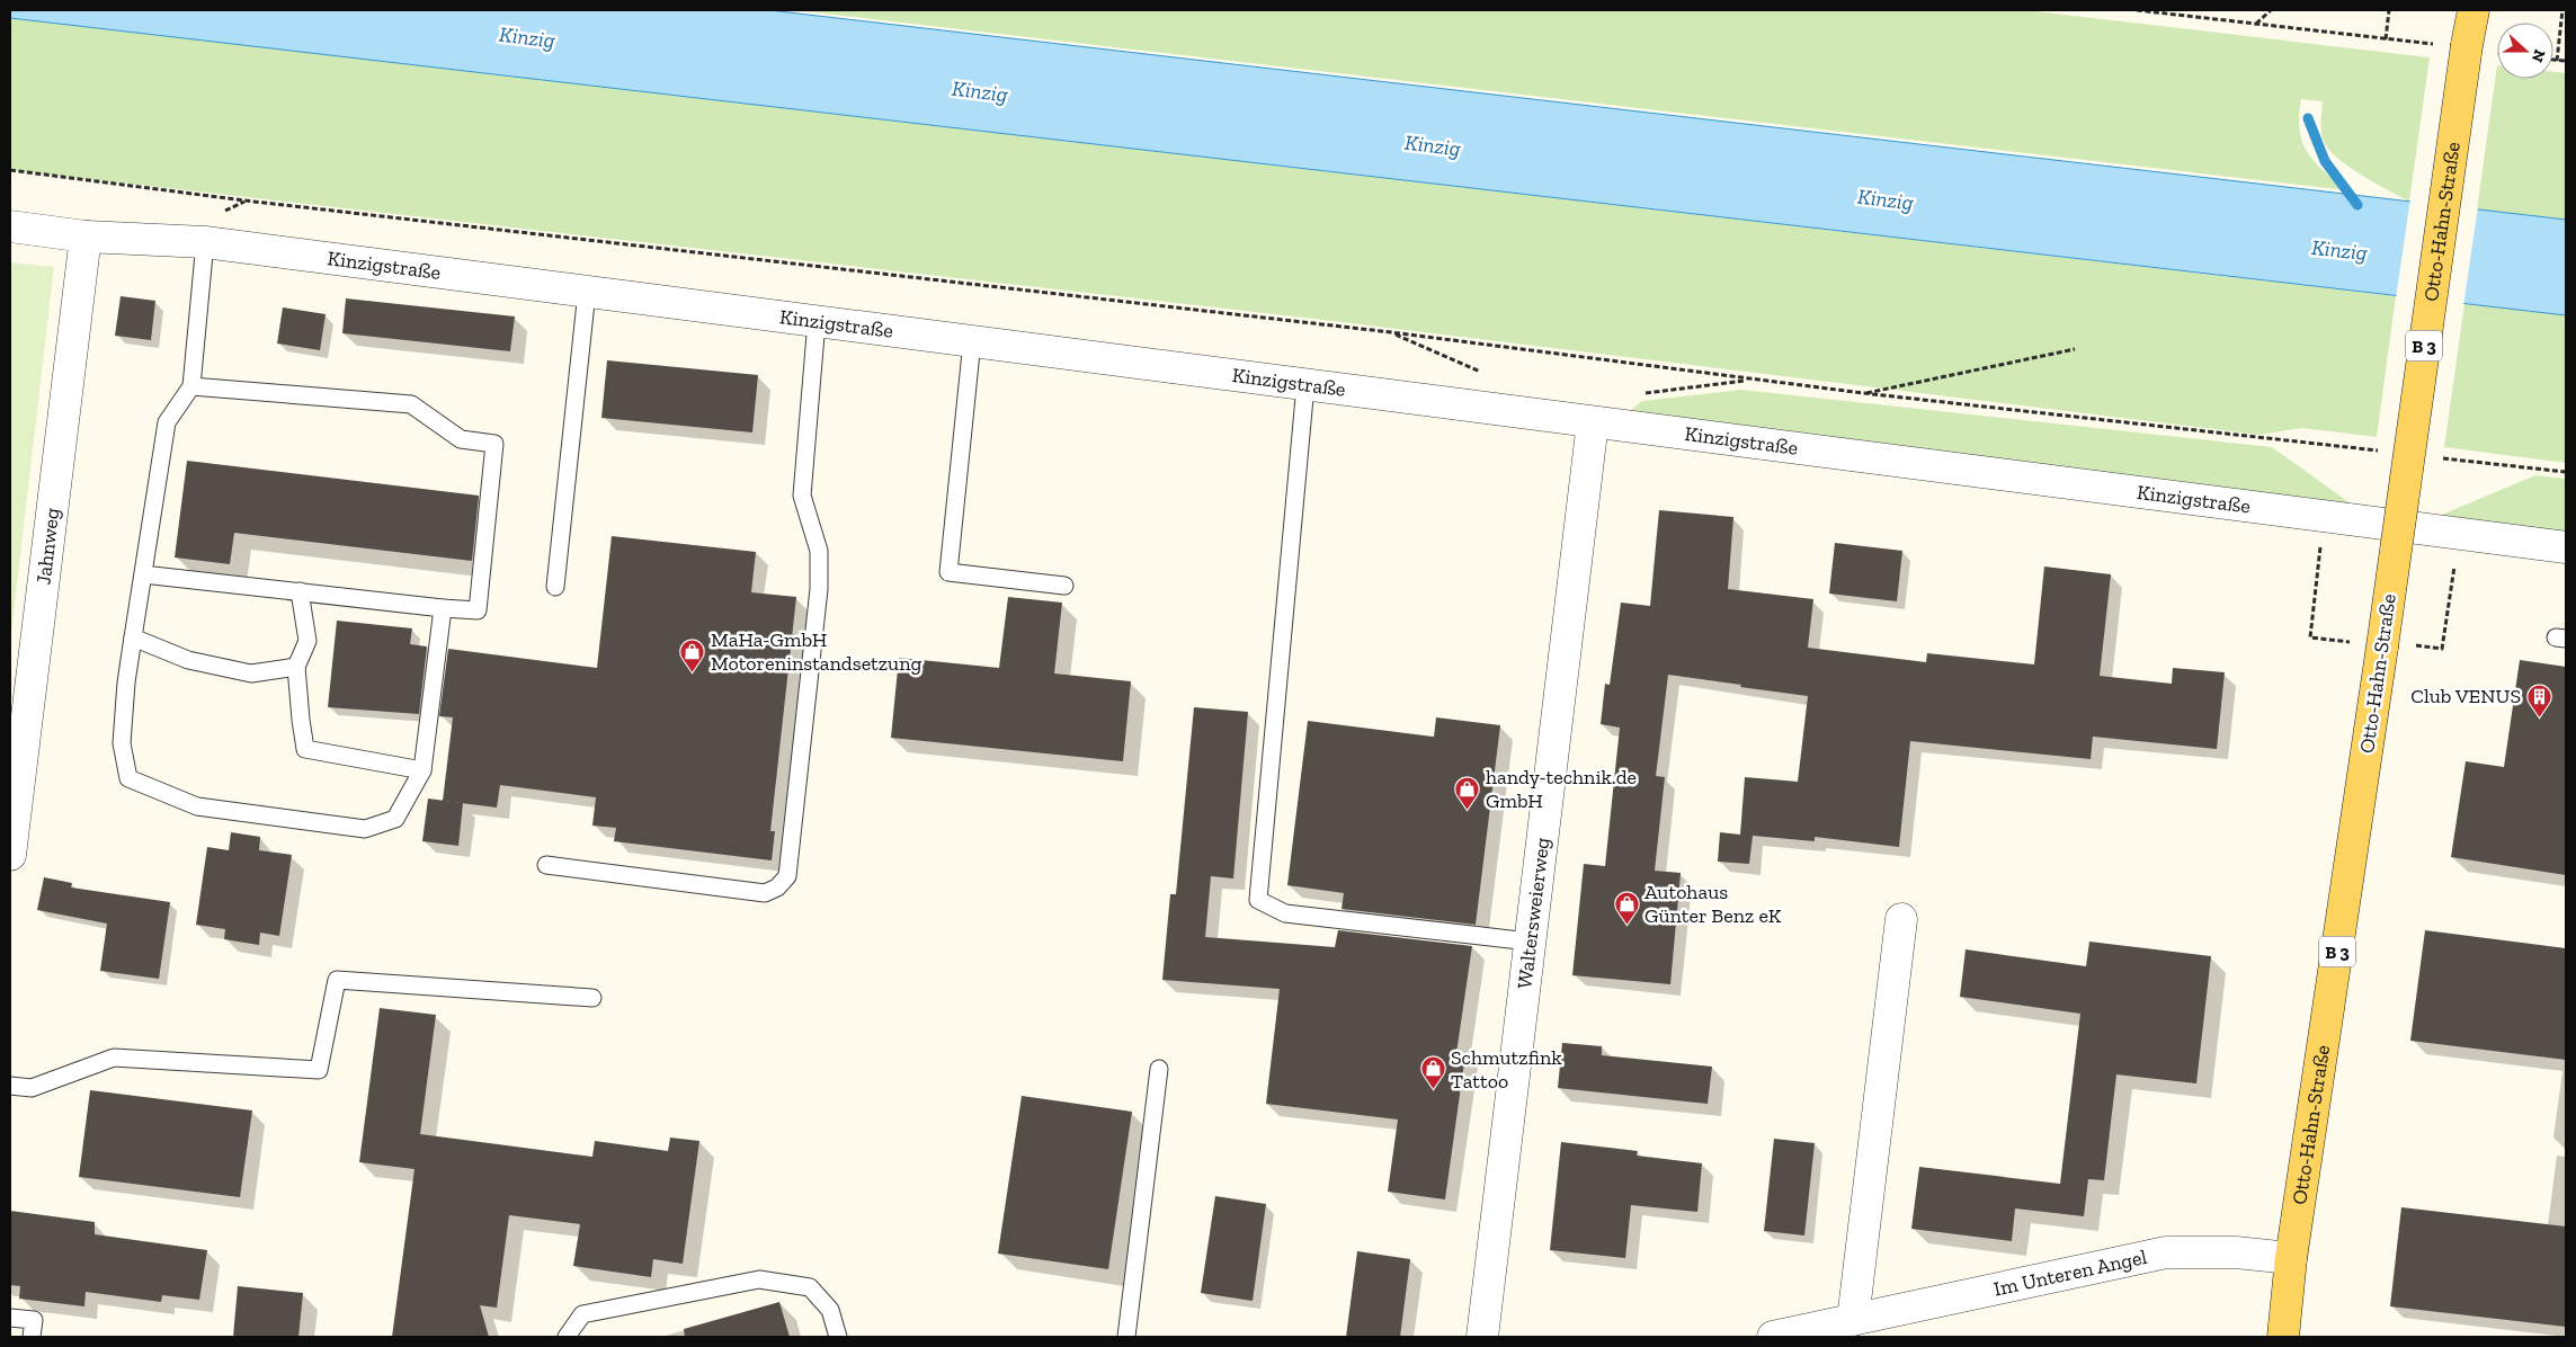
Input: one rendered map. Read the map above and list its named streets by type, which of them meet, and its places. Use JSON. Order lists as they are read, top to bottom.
{
  "streets": {
    "main road": ["Otto-Hahn-Straße", "B 3"],
    "street": [
      "Kinzigstraße",
      "Jahnweg",
      "Waltersweierweg",
      "Im Unteren Angel"
    ]
  },
  "crossings": [
    ["Otto-Hahn-Straße", "Im Unteren Angel"],
    ["Kinzigstraße", "Jahnweg"],
    ["Kinzigstraße", "Waltersweierweg"]
  ],
  "water": ["Kinzig"],
  "places": {
    "shop": [
      "MaHa-GmbH Motoreninstandsetzung",
      "handy-technik.de GmbH",
      "Autohaus Günter Benz eK",
      "Schmutzfink Tattoo"
    ],
    "building": ["Club VENUS"]
  },
  "north": "right"
}
